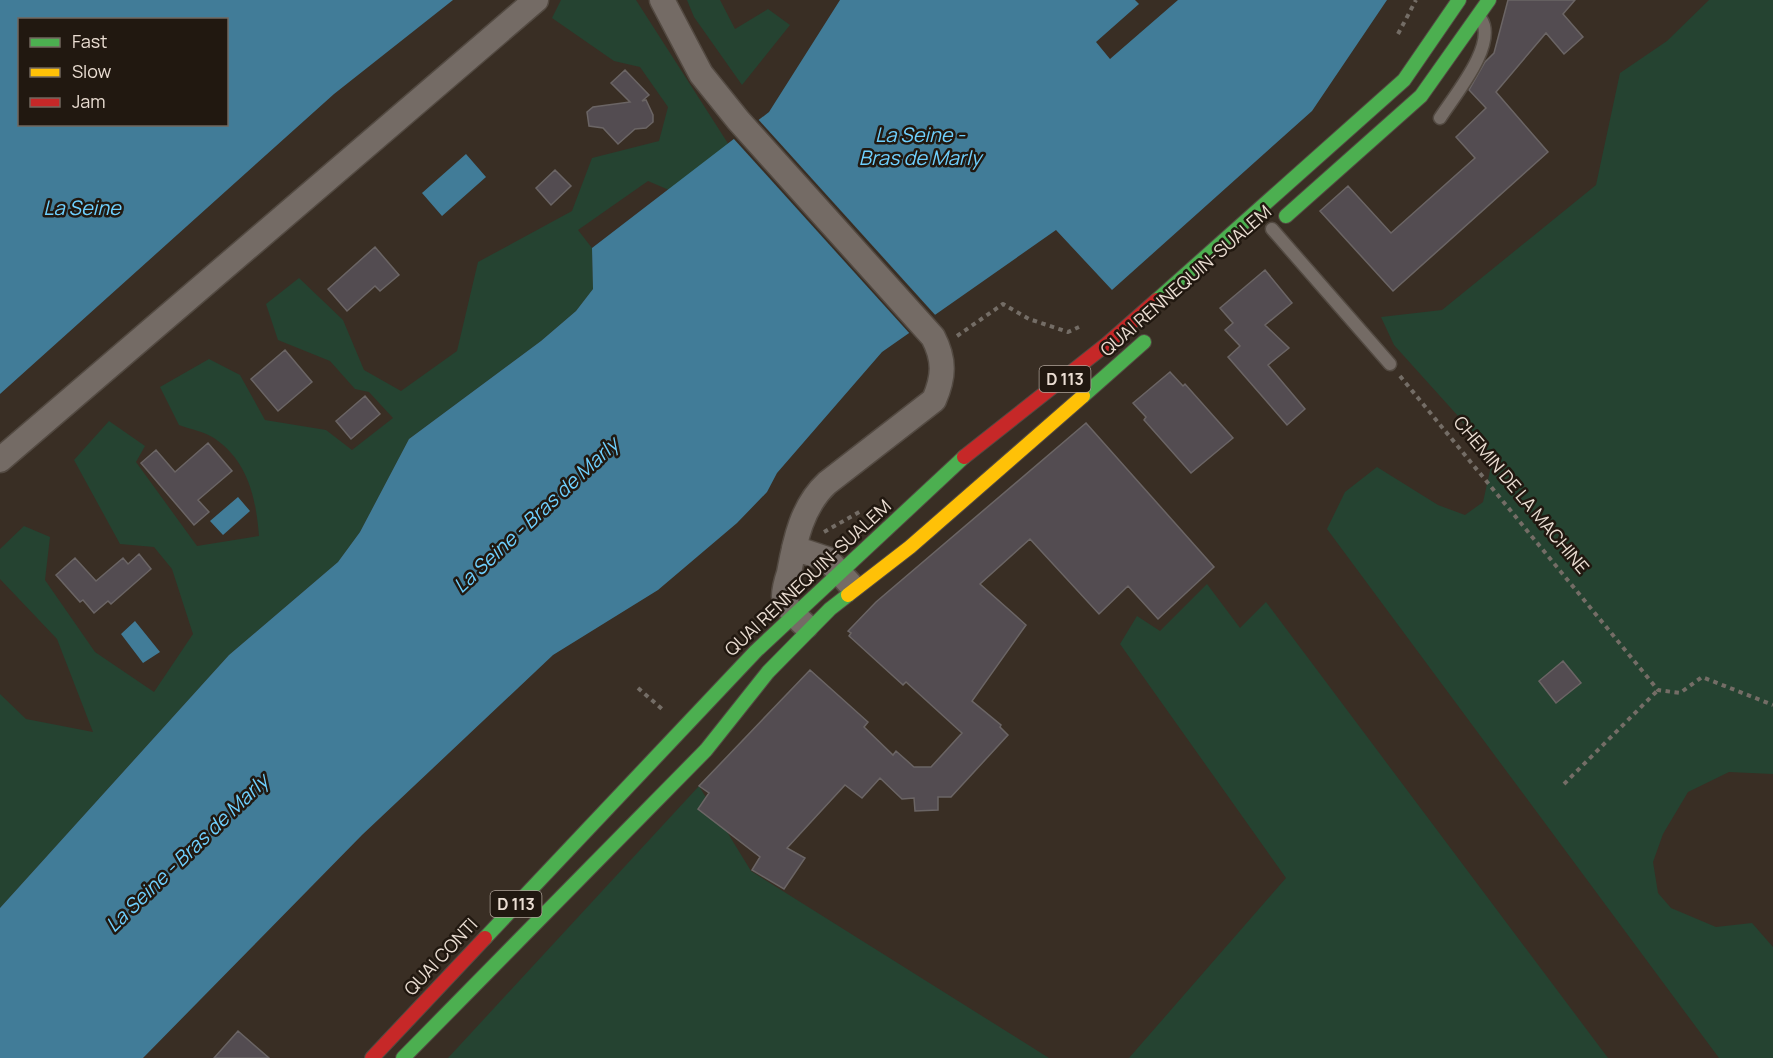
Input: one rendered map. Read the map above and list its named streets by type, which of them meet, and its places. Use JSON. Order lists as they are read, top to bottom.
{
  "streets": {
    "main road": ["QUAI RENNEQUIN-SUALEM", "D 113", "QUAI CONTI"],
    "path": ["CHEMIN DE LA MACHINE"]
  },
  "crossings": [
    ["QUAI RENNEQUIN-SUALEM", "QUAI CONTI"]
  ],
  "water": ["La Seine - Bras de Marly", "La Seine"],
  "legend": ["Fast", "Slow", "Jam"]
}
